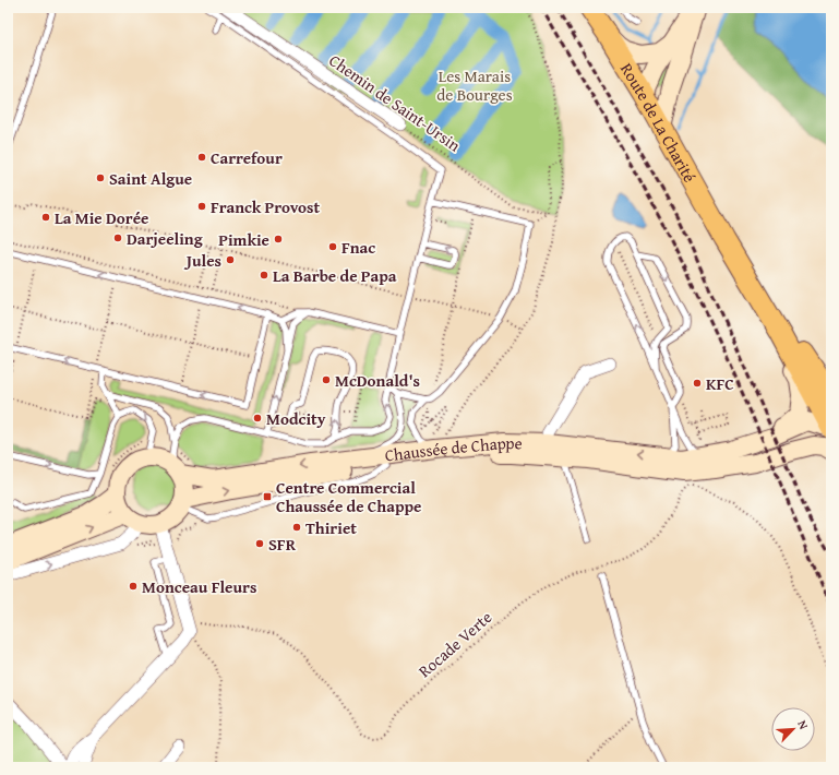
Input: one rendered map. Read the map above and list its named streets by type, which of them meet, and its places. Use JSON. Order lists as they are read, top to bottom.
{
  "streets": {
    "main road": ["Route de La Charité", "Chaussée de Chappe"],
    "street": ["Chemin de Saint-Ursin"],
    "path": ["Rocade Verte"]
  },
  "crossings": [
    ["Route de La Charité", "Chaussée de Chappe"]
  ],
  "parks": ["Les Marais de Bourges"],
  "places": {
    "other": [
      "Carrefour",
      "Saint Algue",
      "Franck Provost",
      "La Mie Dorée",
      "Darjeeling",
      "Pimkie",
      "Fnac",
      "Jules",
      "La Barbe de Papa",
      "McDonald's",
      "KFC",
      "Modcity",
      "Thiriet",
      "SFR",
      "Monceau Fleurs"
    ],
    "transit": ["Centre Commercial Chaussée de Chappe"]
  },
  "north": "top right"
}
